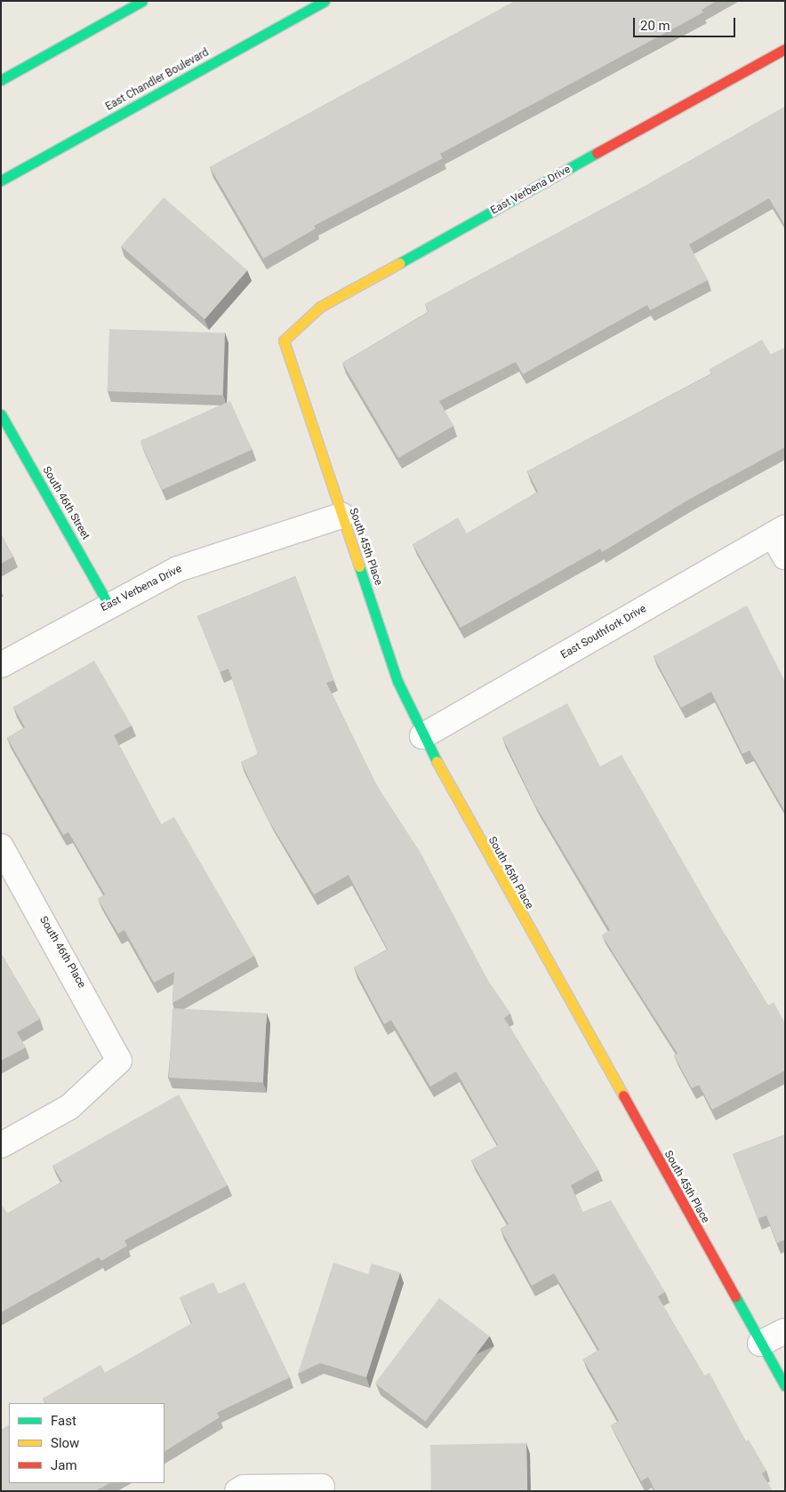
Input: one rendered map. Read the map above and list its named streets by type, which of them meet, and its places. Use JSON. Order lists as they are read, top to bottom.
{
  "streets": {
    "street": [
      "East Chandler Boulevard",
      "East Verbena Drive",
      "South 46th Street",
      "South 45th Place",
      "East Southfork Drive",
      "South 46th Place"
    ]
  },
  "crossings": [
    ["East Verbena Drive", "South 46th Street"],
    ["East Verbena Drive", "South 45th Place"],
    ["South 45th Place", "East Southfork Drive"]
  ],
  "legend": ["Fast", "Slow", "Jam"],
  "scale_bar": "20 m"
}
